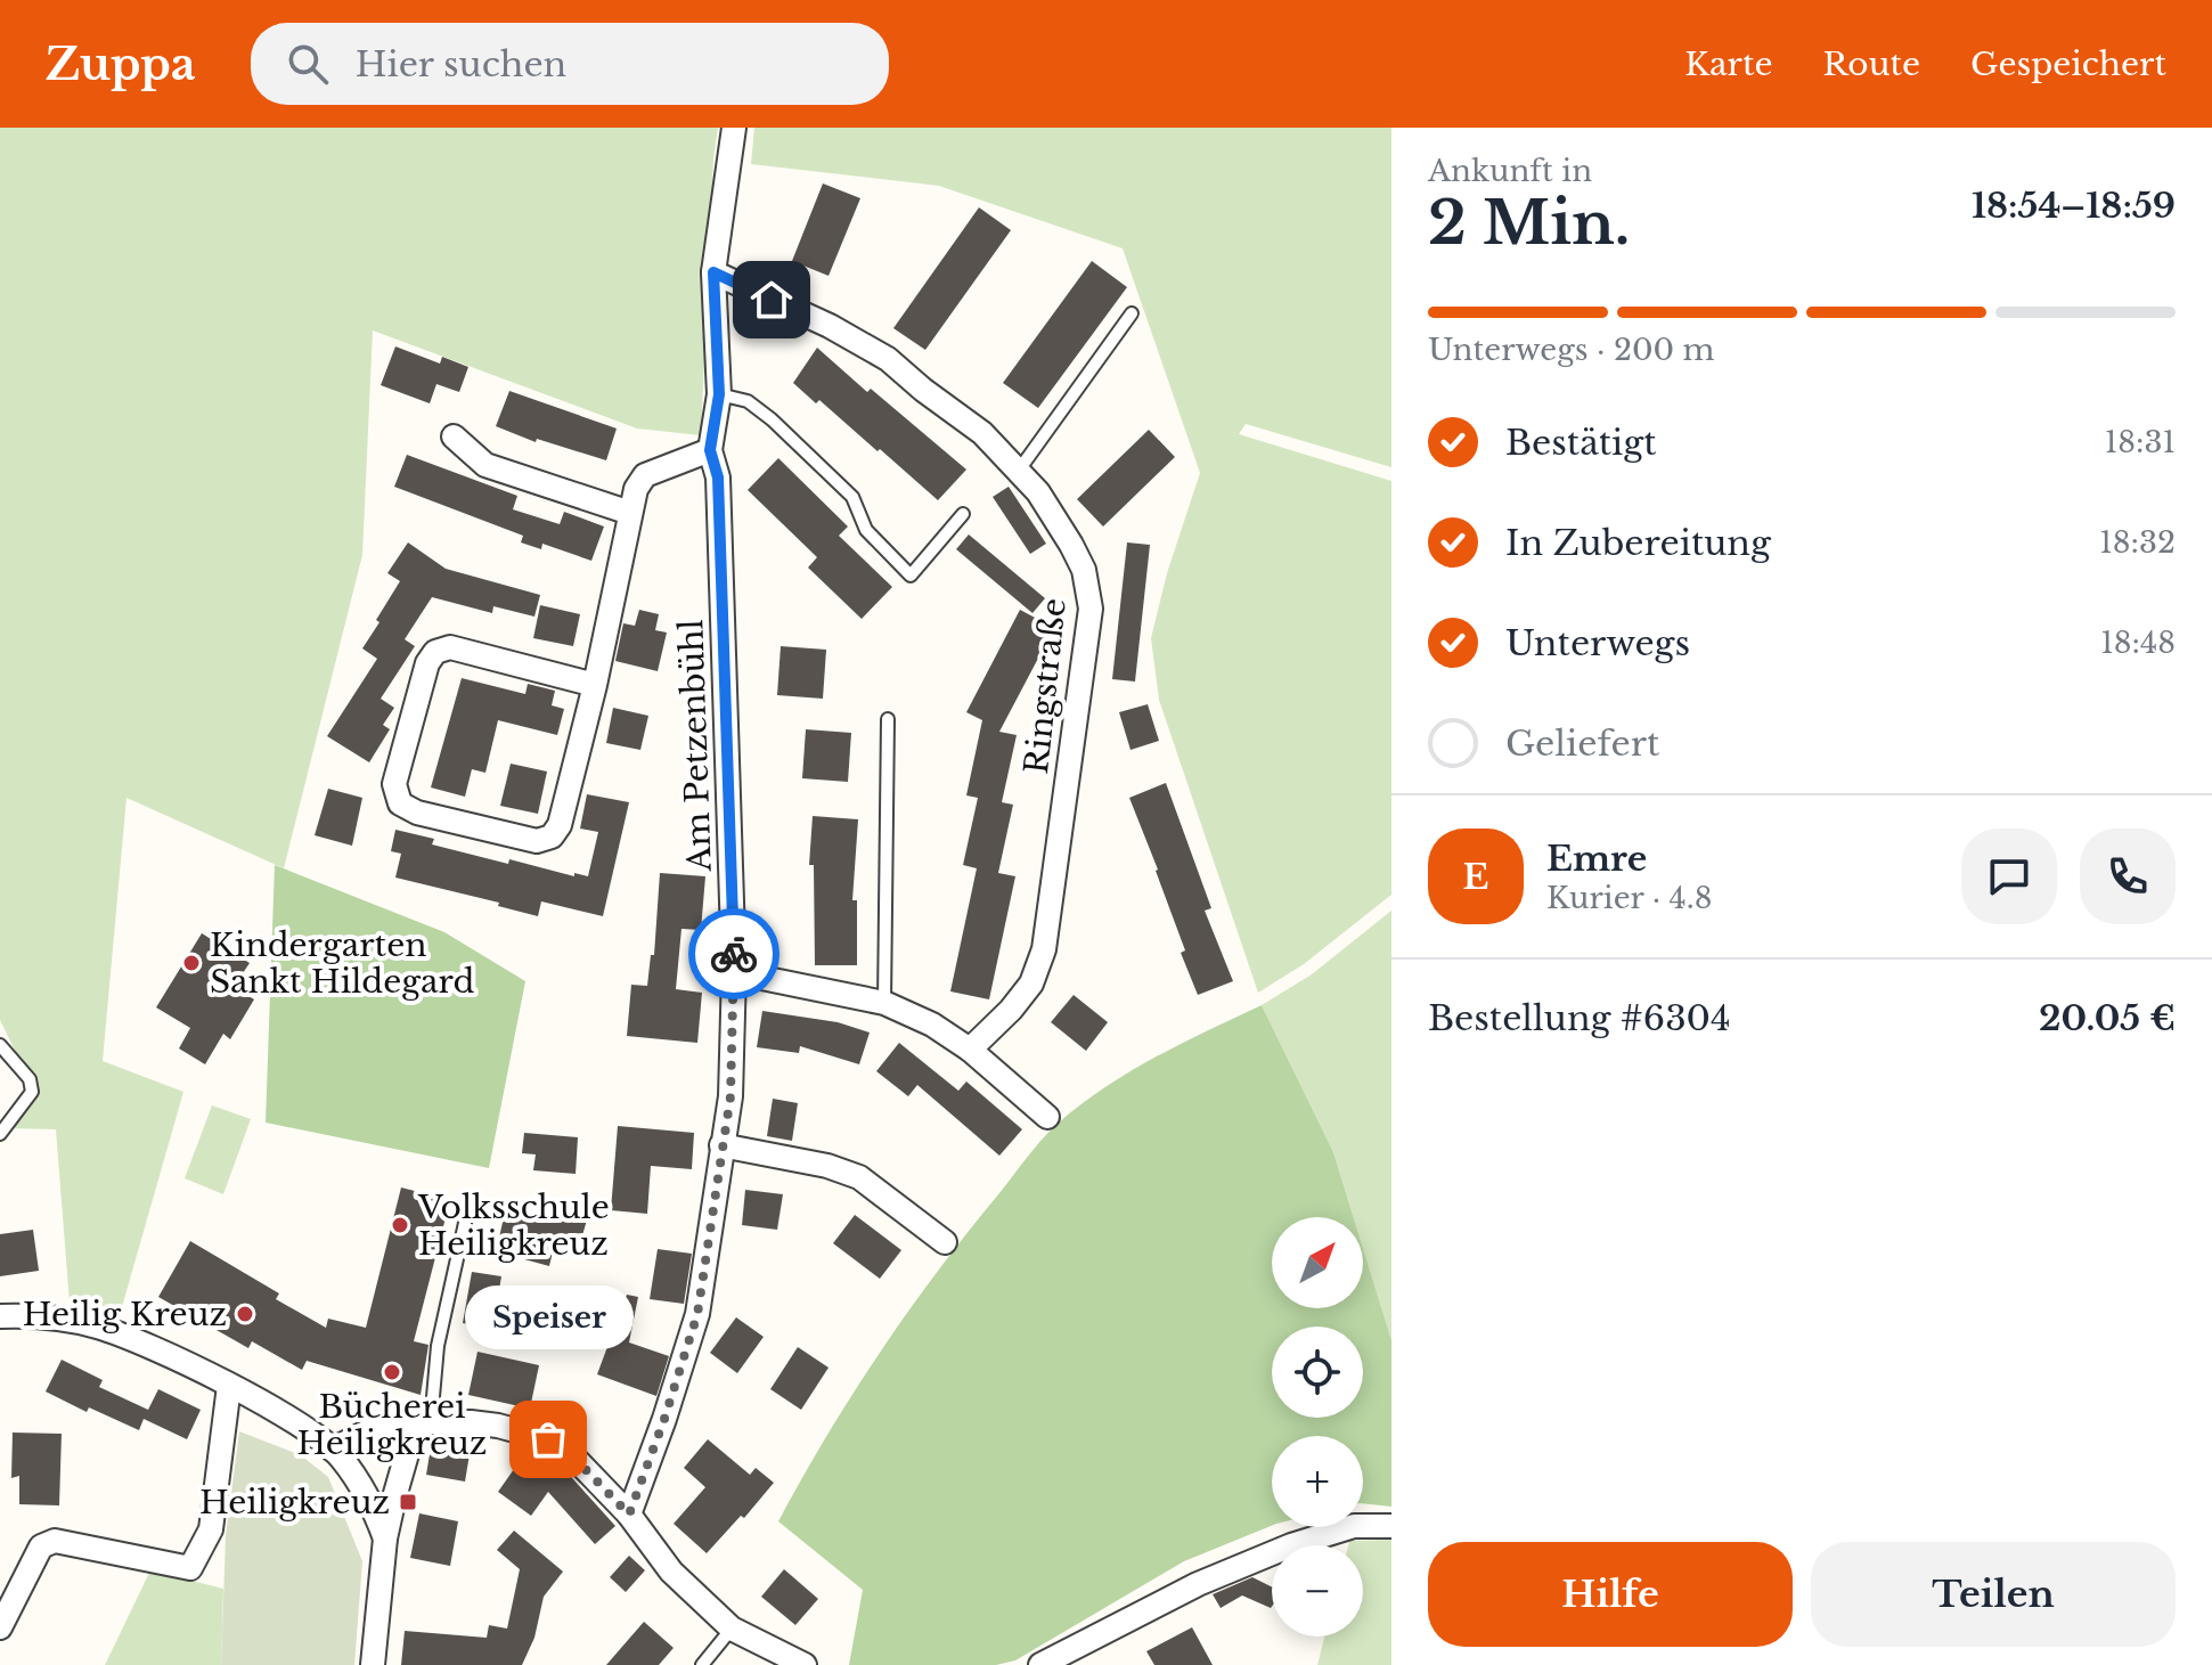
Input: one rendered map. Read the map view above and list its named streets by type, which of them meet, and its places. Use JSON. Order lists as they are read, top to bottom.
{
  "streets": {
    "street": ["Ringstraße", "Am Petzenbühl"]
  },
  "crossings": [
    ["Ringstraße", "Am Petzenbühl"]
  ],
  "places": {
    "other": [
      "Kindergarten Sankt Hildegard",
      "Volksschule Heiligkreuz",
      "Heilig Kreuz",
      "Bücherei Heiligkreuz",
      "Speiser"
    ],
    "transit": ["Heiligkreuz"]
  },
  "north": "top right",
  "page": {
    "header": "Zuppa",
    "search": "Hier suchen",
    "nav": ["Karte", "Route", "Gespeichert"],
    "heading": ["2 Min.", "Ankunft in", "18:54–18:59"],
    "panel": [
      "Emre",
      "Kurier · 4.8",
      "Bestellung #6304",
      "20.05 €"
    ],
    "bar": "Unterwegs · 200 m",
    "list": [
      ["Bestätigt", "18:31"],
      ["In Zubereitung", "18:32"],
      ["Unterwegs", "18:48"],
      "Geliefert"
    ],
    "round": "E",
    "map_buttons": ["+", "−"],
    "bubble": "Speiser",
    "buttons": ["Hilfe", "Teilen"]
  }
}
